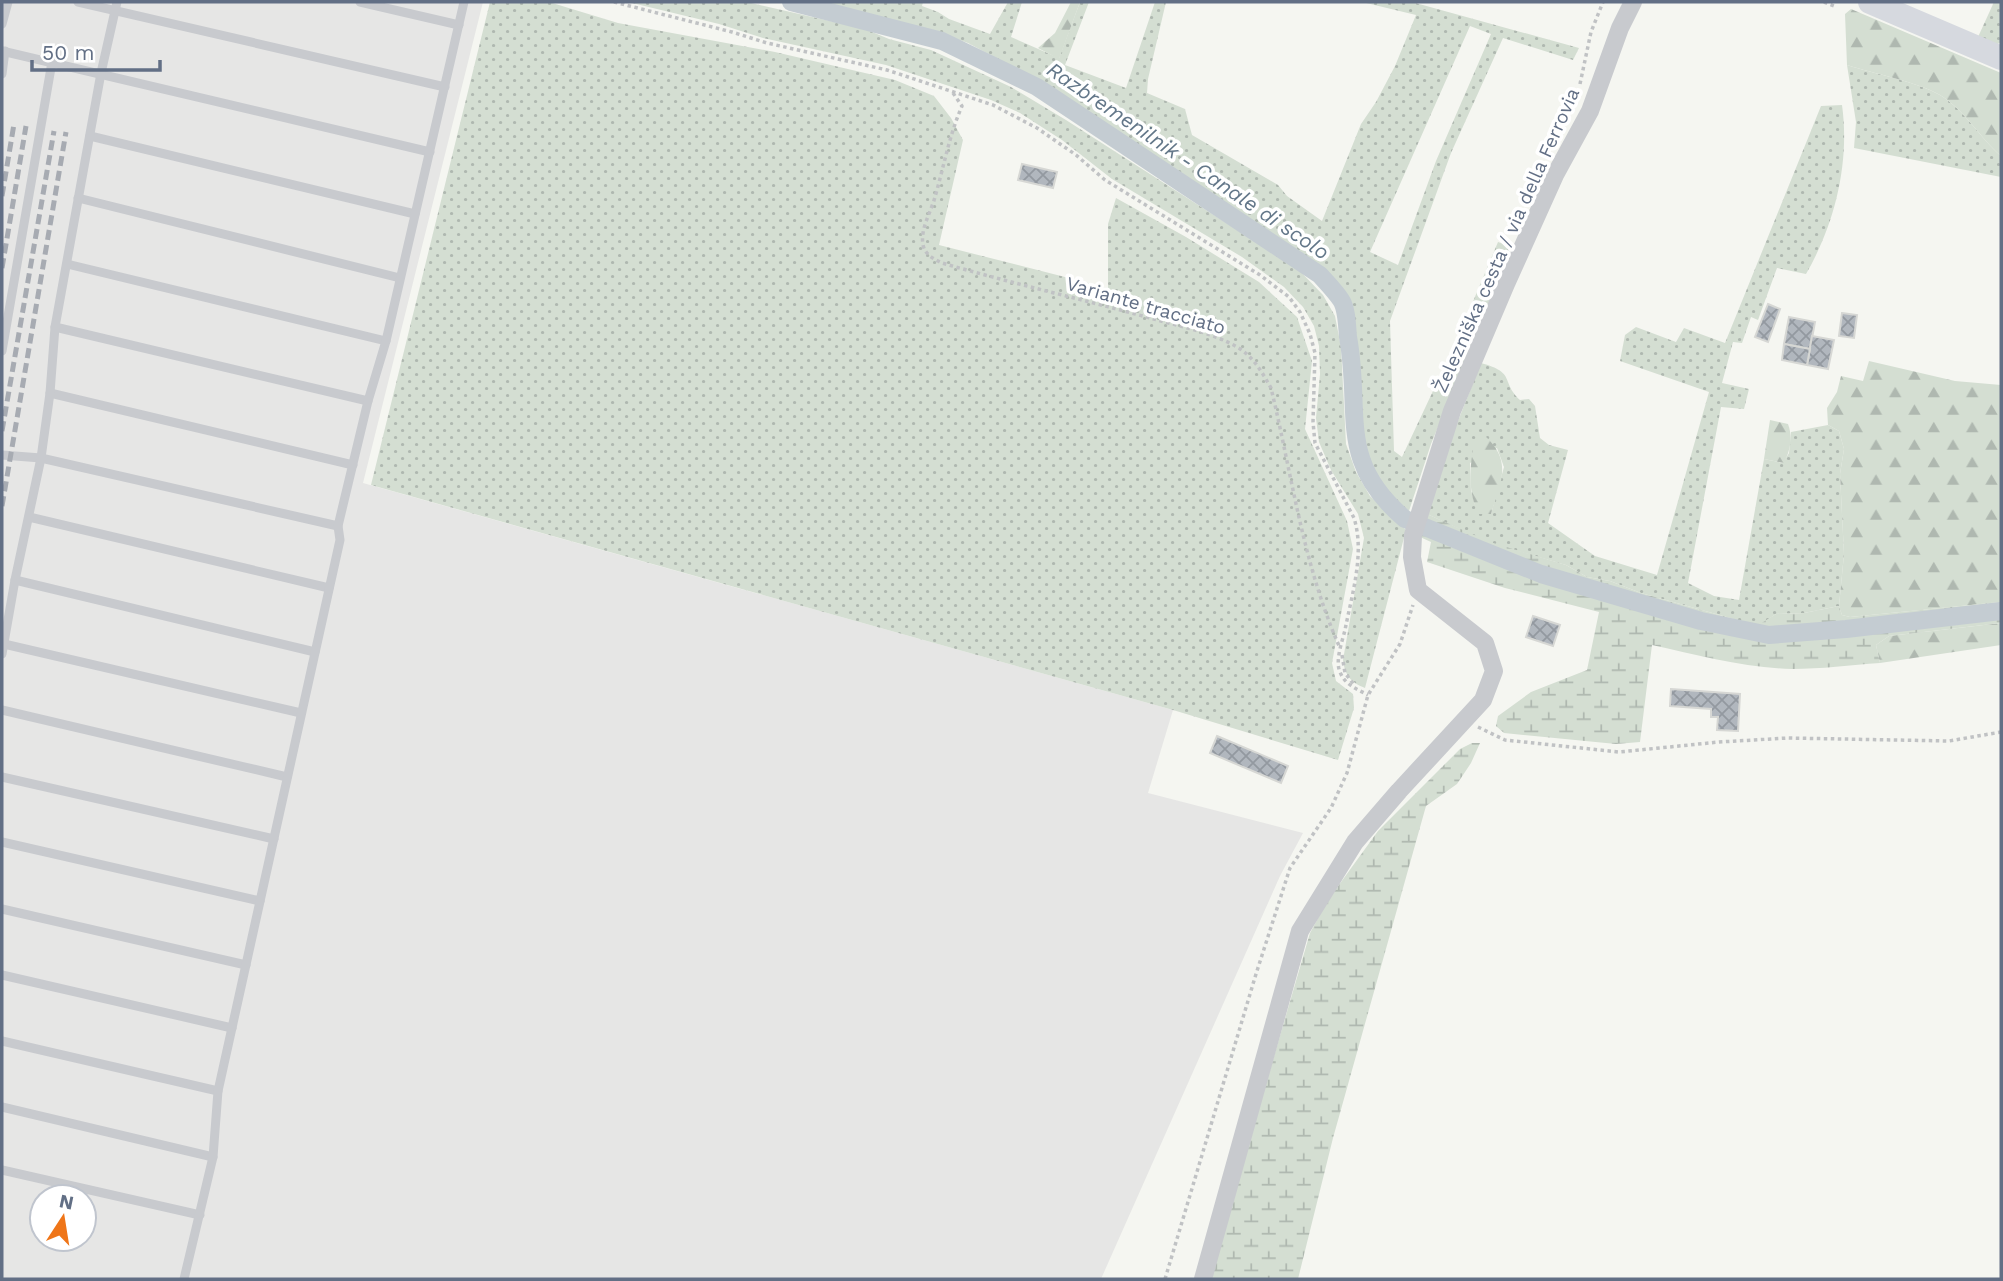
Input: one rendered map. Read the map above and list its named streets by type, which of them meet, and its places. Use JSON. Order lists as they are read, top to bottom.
{
  "streets": {
    "street": ["Železniška cesta / via della Ferrovia"],
    "path": ["Variante tracciato"]
  },
  "water": ["Razbremenilnik - Canale di scolo"],
  "scale_bar": "50 m",
  "north": "top"
}
